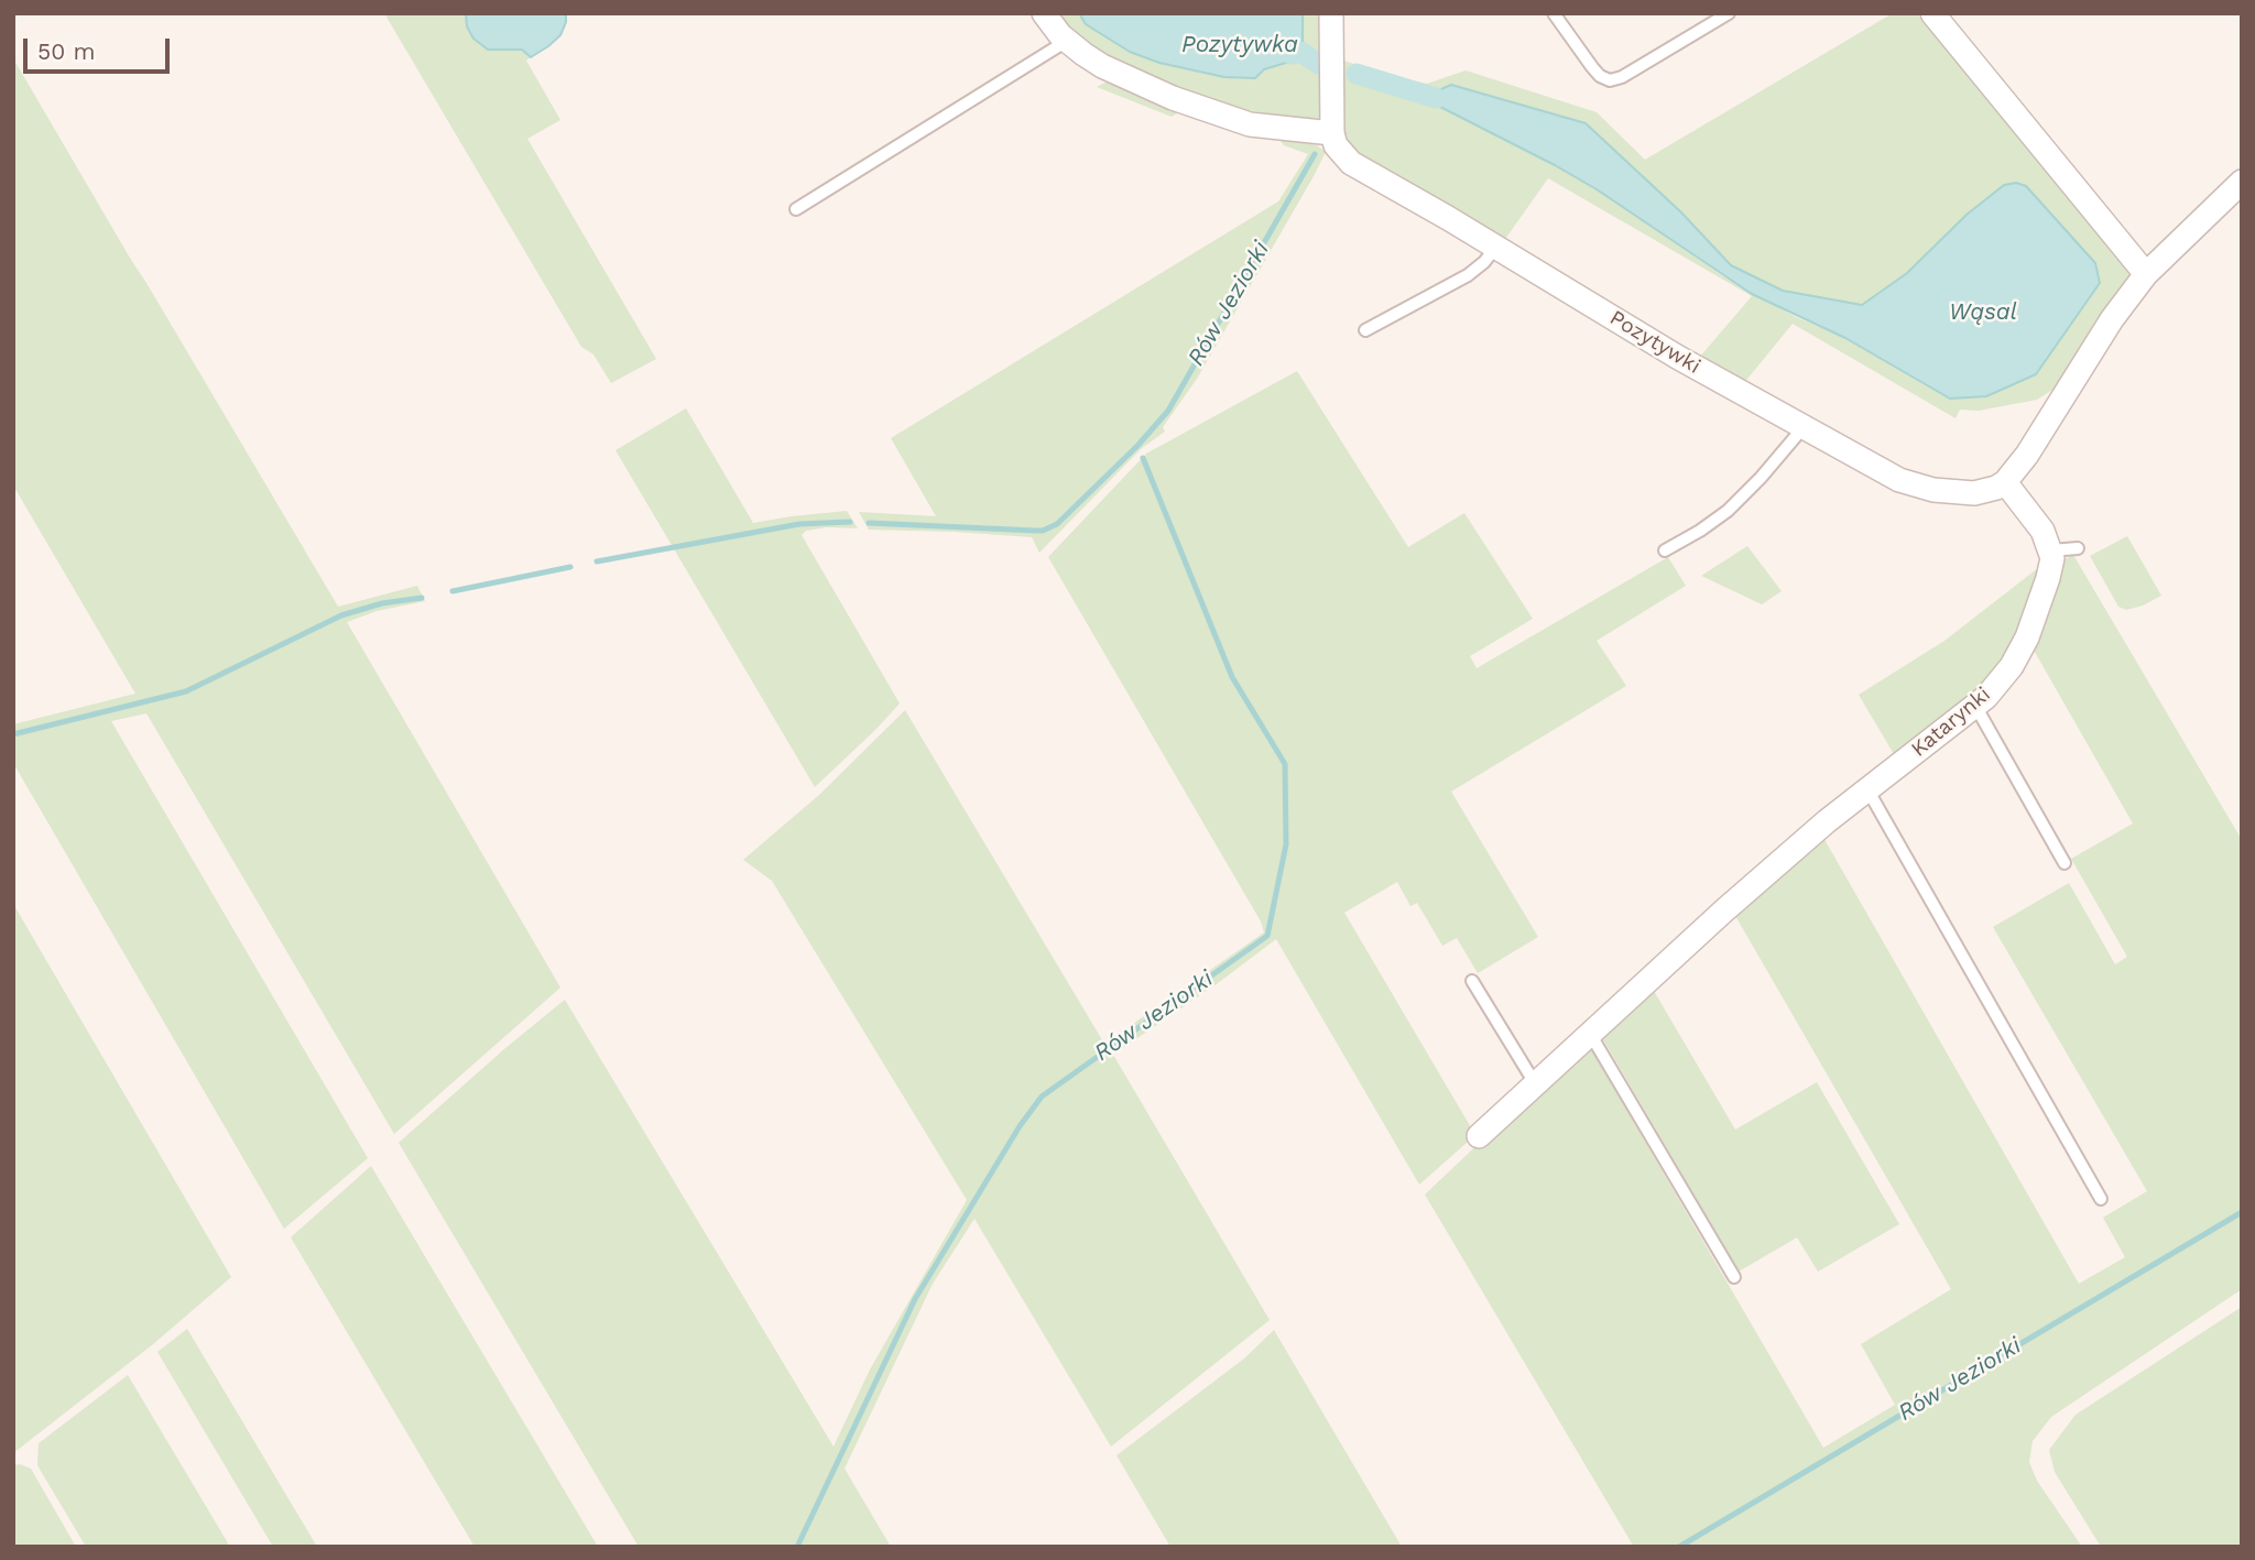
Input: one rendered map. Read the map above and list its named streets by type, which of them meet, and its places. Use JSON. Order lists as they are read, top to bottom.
{
  "streets": {
    "street": ["Pozytywki", "Katarynki"]
  },
  "water": ["Pozytywka", "Rów Jeziorki", "Wąsal"],
  "scale_bar": "50 m"
}
